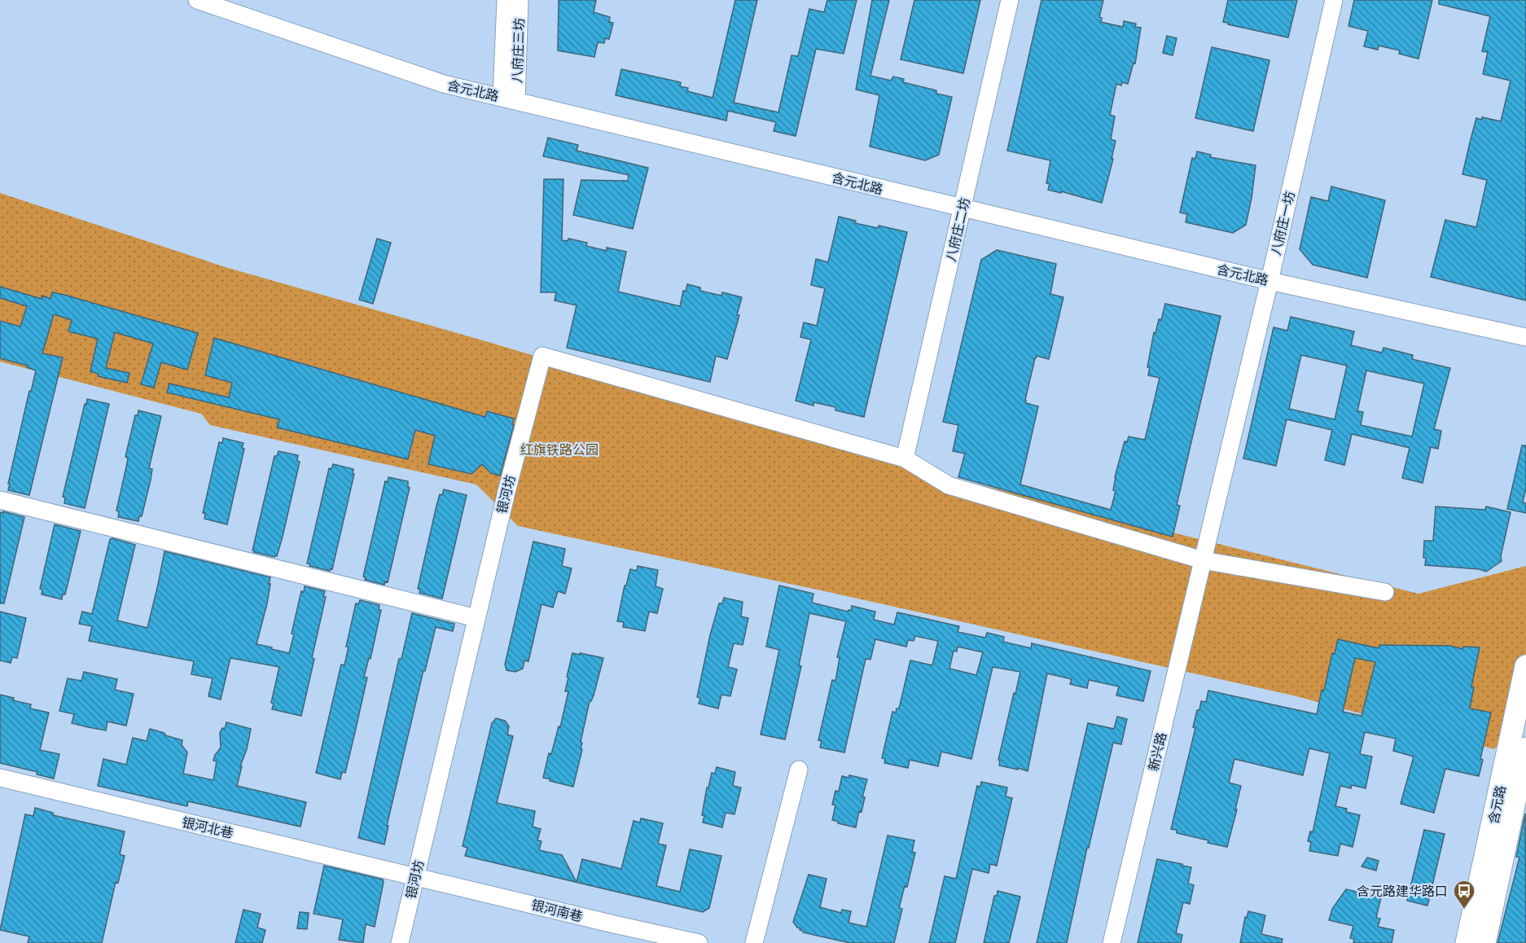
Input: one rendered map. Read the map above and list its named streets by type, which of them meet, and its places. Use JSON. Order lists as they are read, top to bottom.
{
  "streets": {
    "main road": ["含元路"],
    "street": [
      "八府庄三坊",
      "含元北路",
      "八府庄一坊",
      "八府庄二坊",
      "银河坊",
      "新兴路",
      "银河北巷",
      "银河南巷"
    ]
  },
  "crossings": [
    ["八府庄三坊", "含元北路"],
    ["含元北路", "八府庄一坊"],
    ["含元北路", "八府庄二坊"],
    ["八府庄一坊", "新兴路"],
    ["八府庄二坊", "银河坊"],
    ["银河坊", "银河北巷"],
    ["银河坊", "银河南巷"],
    ["银河北巷", "银河南巷"]
  ],
  "parks": ["红旗铁路公园"],
  "places": {
    "bus stop": ["含元路建华路口"]
  }
}
